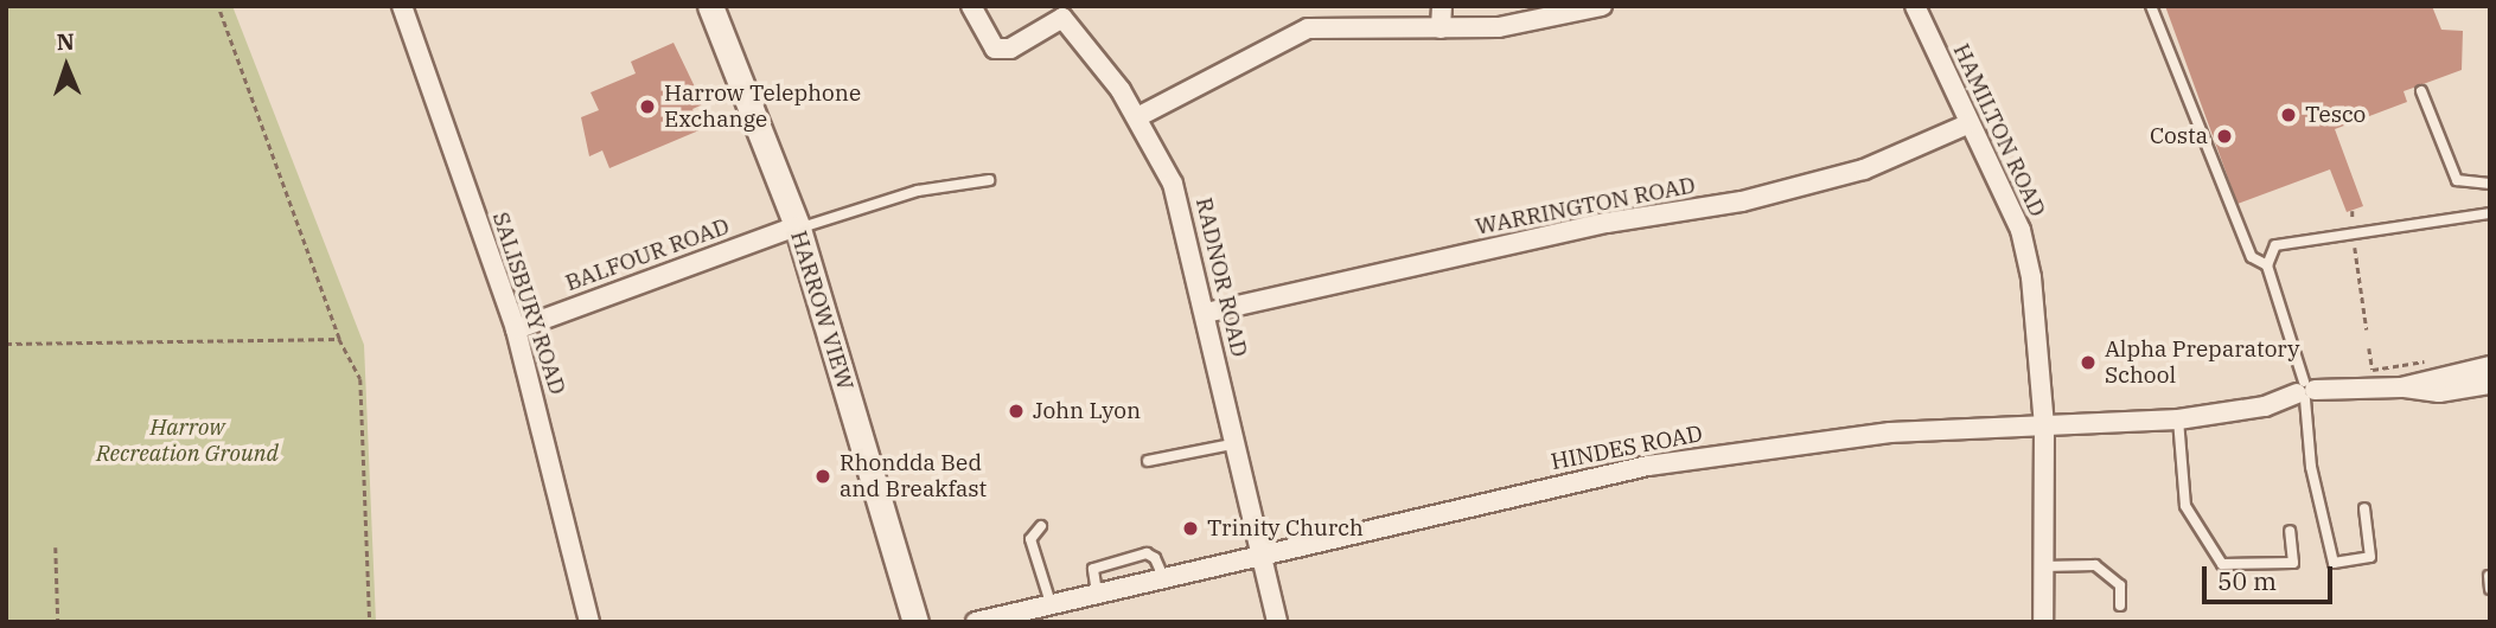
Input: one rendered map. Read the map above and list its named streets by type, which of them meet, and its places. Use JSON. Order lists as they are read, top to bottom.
{
  "streets": {
    "street": [
      "HAMILTON ROAD",
      "WARRINGTON ROAD",
      "BALFOUR ROAD",
      "RADNOR ROAD",
      "SALISBURY ROAD",
      "HARROW VIEW",
      "HINDES ROAD"
    ]
  },
  "crossings": [
    ["HAMILTON ROAD", "WARRINGTON ROAD"],
    ["HAMILTON ROAD", "HINDES ROAD"],
    ["WARRINGTON ROAD", "RADNOR ROAD"],
    ["BALFOUR ROAD", "SALISBURY ROAD"],
    ["BALFOUR ROAD", "HARROW VIEW"],
    ["RADNOR ROAD", "HINDES ROAD"]
  ],
  "parks": ["Harrow Recreation Ground"],
  "places": [
    "Harrow Telephone Exchange",
    "Tesco",
    "Costa",
    "Alpha Preparatory School",
    "John Lyon",
    "Rhondda Bed and Breakfast",
    "Trinity Church"
  ],
  "scale_bar": "50 m",
  "north": "top"
}
